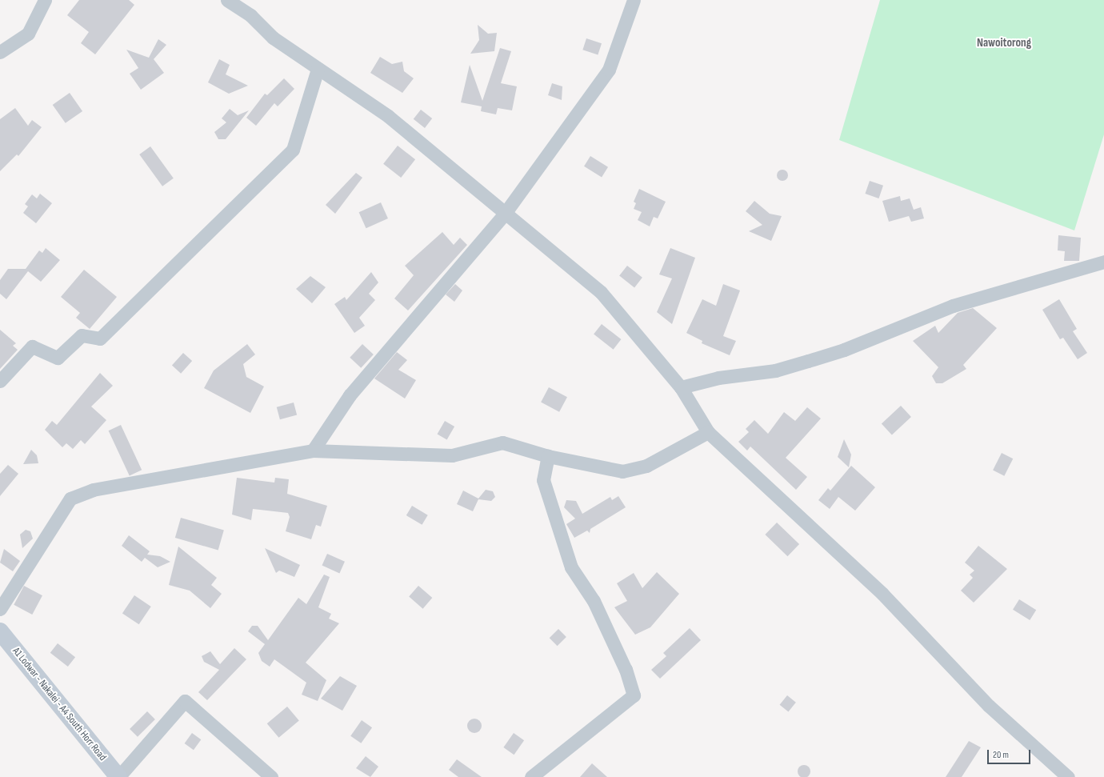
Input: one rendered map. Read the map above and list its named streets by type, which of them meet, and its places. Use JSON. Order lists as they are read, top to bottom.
{
  "streets": {
    "main road": ["A1 Lodwar - Nakalei - A4 South Horr Road"]
  },
  "districts": ["Nawoitorong"],
  "scale_bar": "20 m"
}
